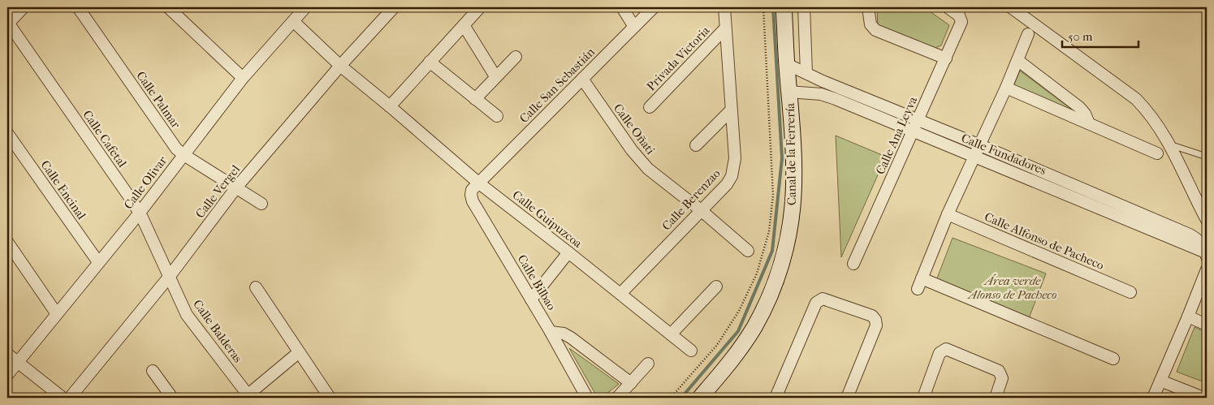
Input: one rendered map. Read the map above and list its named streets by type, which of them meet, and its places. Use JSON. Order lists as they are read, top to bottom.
{
  "streets": {
    "street": [
      "Privada Victoria",
      "Calle San Sebastián",
      "Calle Palmar",
      "Calle Oñati",
      "Calle Ana Leyva",
      "Calle Cafetal",
      "Canal de la Ferrería",
      "Calle Fundadores",
      "Calle Olivar",
      "Calle Encinal",
      "Calle Vergel",
      "Calle Berenzao",
      "Calle Guipuzcoa",
      "Calle Alfonso de Pacheco",
      "Calle Bilbao",
      "Calle Balderas"
    ]
  },
  "crossings": [
    ["Privada Victoria", "Calle Berenzao"],
    ["Calle San Sebastián", "Calle Oñati"],
    ["Calle San Sebastián", "Calle Guipuzcoa"],
    ["Calle San Sebastián", "Calle Bilbao"],
    ["Calle Palmar", "Calle Olivar"],
    ["Calle Palmar", "Calle Vergel"],
    ["Calle Oñati", "Calle Berenzao"],
    ["Calle Ana Leyva", "Calle Fundadores"],
    ["Calle Cafetal", "Calle Olivar"],
    ["Calle Cafetal", "Calle Vergel"],
    ["Calle Cafetal", "Calle Balderas"],
    ["Canal de la Ferrería", "Calle Fundadores"],
    ["Calle Olivar", "Calle Encinal"],
    ["Calle Olivar", "Calle Guipuzcoa"],
    ["Calle Vergel", "Calle Guipuzcoa"],
    ["Calle Vergel", "Calle Balderas"],
    ["Calle Berenzao", "Calle Guipuzcoa"],
    ["Calle Guipuzcoa", "Calle Bilbao"]
  ],
  "parks": ["Área verde Alonso de Pacheco"],
  "scale_bar": "50 m"
}
